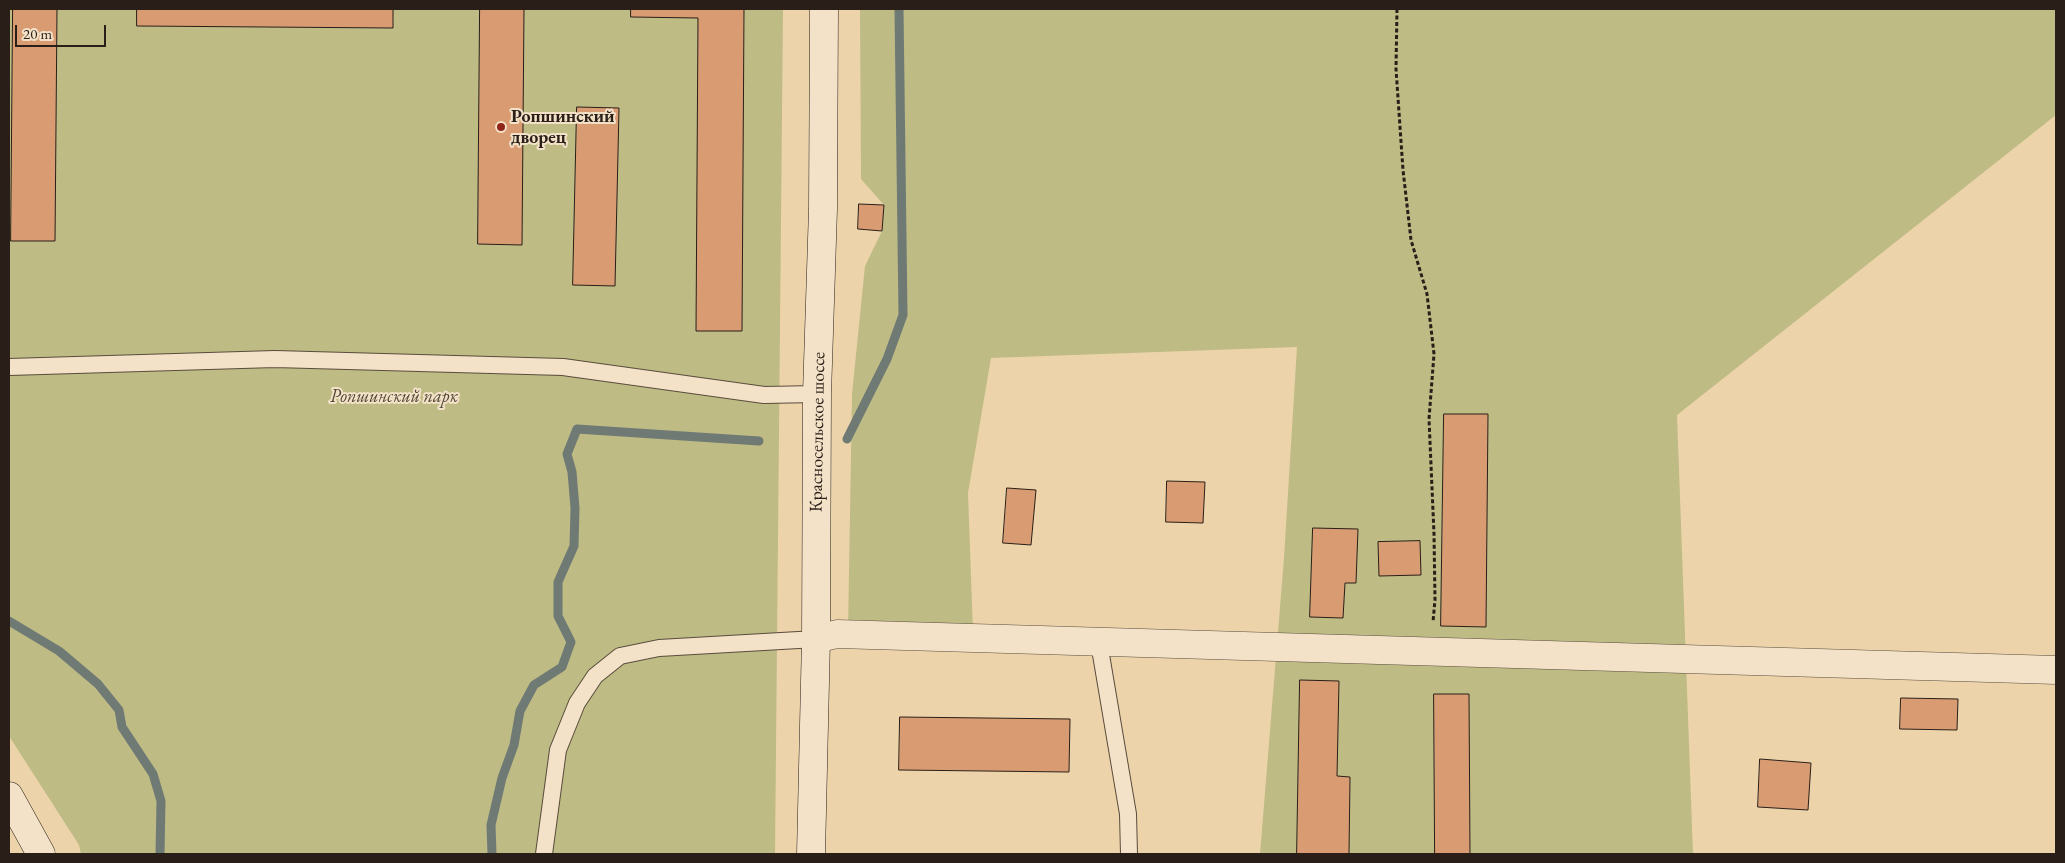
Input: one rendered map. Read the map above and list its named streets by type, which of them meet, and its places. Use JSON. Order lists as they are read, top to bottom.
{
  "streets": {
    "street": ["Красносельское шоссе"]
  },
  "parks": ["Ропшинский парк"],
  "places": ["Ропшинский дворец"],
  "scale_bar": "20 m"
}
